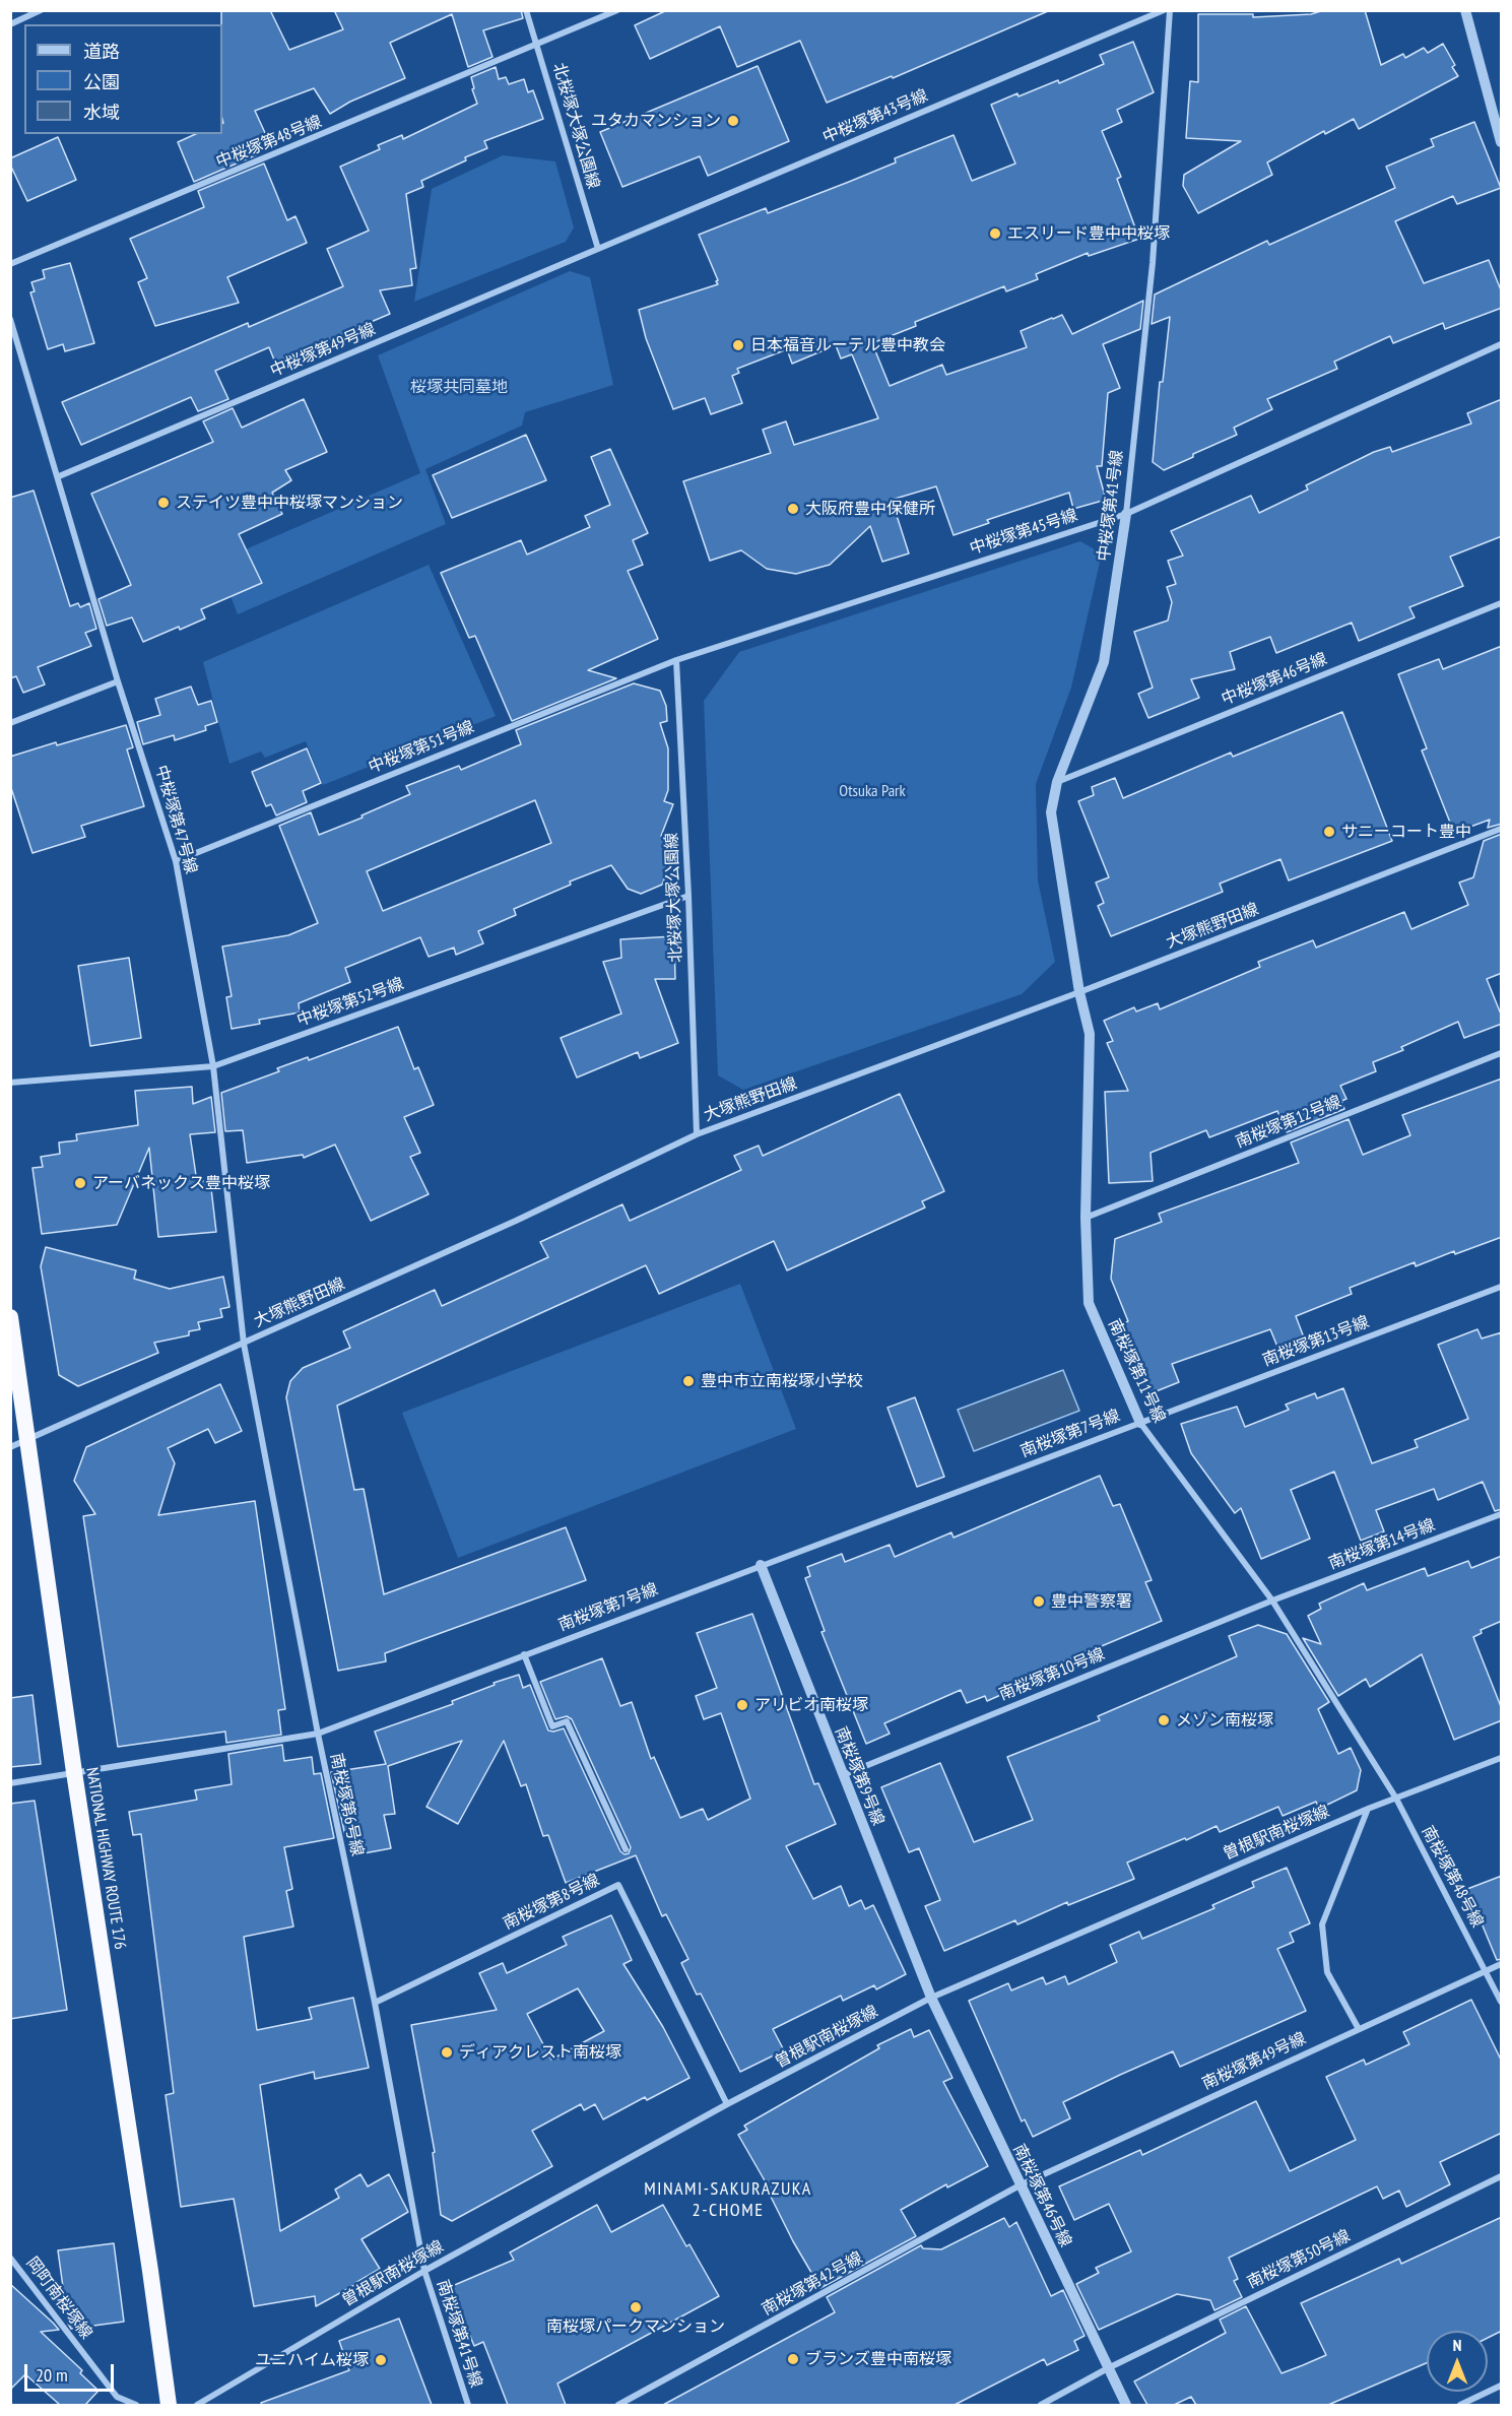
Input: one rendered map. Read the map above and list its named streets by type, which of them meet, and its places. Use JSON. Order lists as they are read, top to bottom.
{
  "streets": {
    "highway": ["NATIONAL HIGHWAY ROUTE 176"],
    "street": [
      "中桜塚第43号線",
      "北桜塚大塚公園線",
      "中桜塚第48号線",
      "中桜塚第49号線",
      "中桜塚第41号線",
      "中桜塚第45号線",
      "中桜塚第46号線",
      "中桜塚第51号線",
      "中桜塚第47号線",
      "大塚熊野田線",
      "中桜塚第52号線",
      "南桜塚第12号線",
      "南桜塚第13号線",
      "南桜塚第11号線",
      "南桜塚第7号線",
      "南桜塚第14号線",
      "南桜塚第10号線",
      "南桜塚第9号線",
      "南桜塚第6号線",
      "曽根駅南桜塚線",
      "南桜塚第48号線",
      "南桜塚第8号線",
      "南桜塚第49号線",
      "南桜塚第46号線",
      "南桜塚第50号線",
      "南桜塚第42号線",
      "岡町南桜塚線",
      "南桜塚第41号線"
    ]
  },
  "crossings": [
    ["中桜塚第43号線", "北桜塚大塚公園線"],
    ["中桜塚第43号線", "中桜塚第49号線"],
    ["北桜塚大塚公園線", "中桜塚第48号線"],
    ["北桜塚大塚公園線", "中桜塚第49号線"],
    ["北桜塚大塚公園線", "中桜塚第45号線"],
    ["北桜塚大塚公園線", "中桜塚第51号線"],
    ["北桜塚大塚公園線", "大塚熊野田線"],
    ["北桜塚大塚公園線", "中桜塚第52号線"],
    ["中桜塚第49号線", "中桜塚第47号線"],
    ["中桜塚第41号線", "中桜塚第45号線"],
    ["中桜塚第41号線", "中桜塚第46号線"],
    ["中桜塚第41号線", "大塚熊野田線"],
    ["中桜塚第41号線", "南桜塚第11号線"],
    ["中桜塚第45号線", "中桜塚第51号線"],
    ["中桜塚第51号線", "中桜塚第47号線"],
    ["中桜塚第47号線", "大塚熊野田線"],
    ["中桜塚第47号線", "中桜塚第52号線"],
    ["中桜塚第47号線", "南桜塚第6号線"],
    ["大塚熊野田線", "南桜塚第11号線"],
    ["大塚熊野田線", "南桜塚第6号線"],
    ["大塚熊野田線", "NATIONAL HIGHWAY ROUTE 176"],
    ["南桜塚第12号線", "南桜塚第11号線"],
    ["南桜塚第13号線", "南桜塚第11号線"],
    ["南桜塚第13号線", "南桜塚第7号線"],
    ["南桜塚第11号線", "南桜塚第7号線"],
    ["南桜塚第11号線", "南桜塚第14号線"],
    ["南桜塚第11号線", "南桜塚第10号線"],
    ["南桜塚第11号線", "曽根駅南桜塚線"],
    ["南桜塚第11号線", "南桜塚第48号線"],
    ["南桜塚第7号線", "南桜塚第9号線"],
    ["南桜塚第7号線", "南桜塚第6号線"],
    ["南桜塚第7号線", "NATIONAL HIGHWAY ROUTE 176"],
    ["南桜塚第14号線", "南桜塚第10号線"],
    ["南桜塚第10号線", "南桜塚第9号線"],
    ["南桜塚第9号線", "曽根駅南桜塚線"],
    ["南桜塚第9号線", "南桜塚第46号線"],
    ["南桜塚第6号線", "曽根駅南桜塚線"],
    ["南桜塚第6号線", "南桜塚第8号線"],
    ["南桜塚第6号線", "南桜塚第41号線"],
    ["曽根駅南桜塚線", "南桜塚第48号線"],
    ["曽根駅南桜塚線", "南桜塚第8号線"],
    ["曽根駅南桜塚線", "南桜塚第46号線"],
    ["曽根駅南桜塚線", "南桜塚第41号線"],
    ["南桜塚第48号線", "南桜塚第49号線"],
    ["南桜塚第49号線", "南桜塚第46号線"],
    ["南桜塚第49号線", "南桜塚第42号線"],
    ["南桜塚第46号線", "南桜塚第50号線"],
    ["南桜塚第46号線", "南桜塚第42号線"]
  ],
  "districts": ["MINAMI-SAKURAZUKA 2-CHOME"],
  "parks": ["桜塚共同墓地", "Otsuka Park"],
  "places": [
    "ユタカマンション",
    "エスリード豊中中桜塚",
    "日本福音ルーテル豊中教会",
    "ステイツ豊中中桜塚マンション",
    "大阪府豊中保健所",
    "サニーコート豊中",
    "アーバネックス豊中桜塚",
    "豊中市立南桜塚小学校",
    "豊中警察署",
    "アリビオ南桜塚",
    "メゾン南桜塚",
    "ディアクレスト南桜塚",
    "南桜塚パークマンション",
    "ブランズ豊中南桜塚",
    "ユニハイム桜塚"
  ],
  "legend": ["道路", "公園", "水域"],
  "scale_bar": "20 m",
  "north": "top"
}
